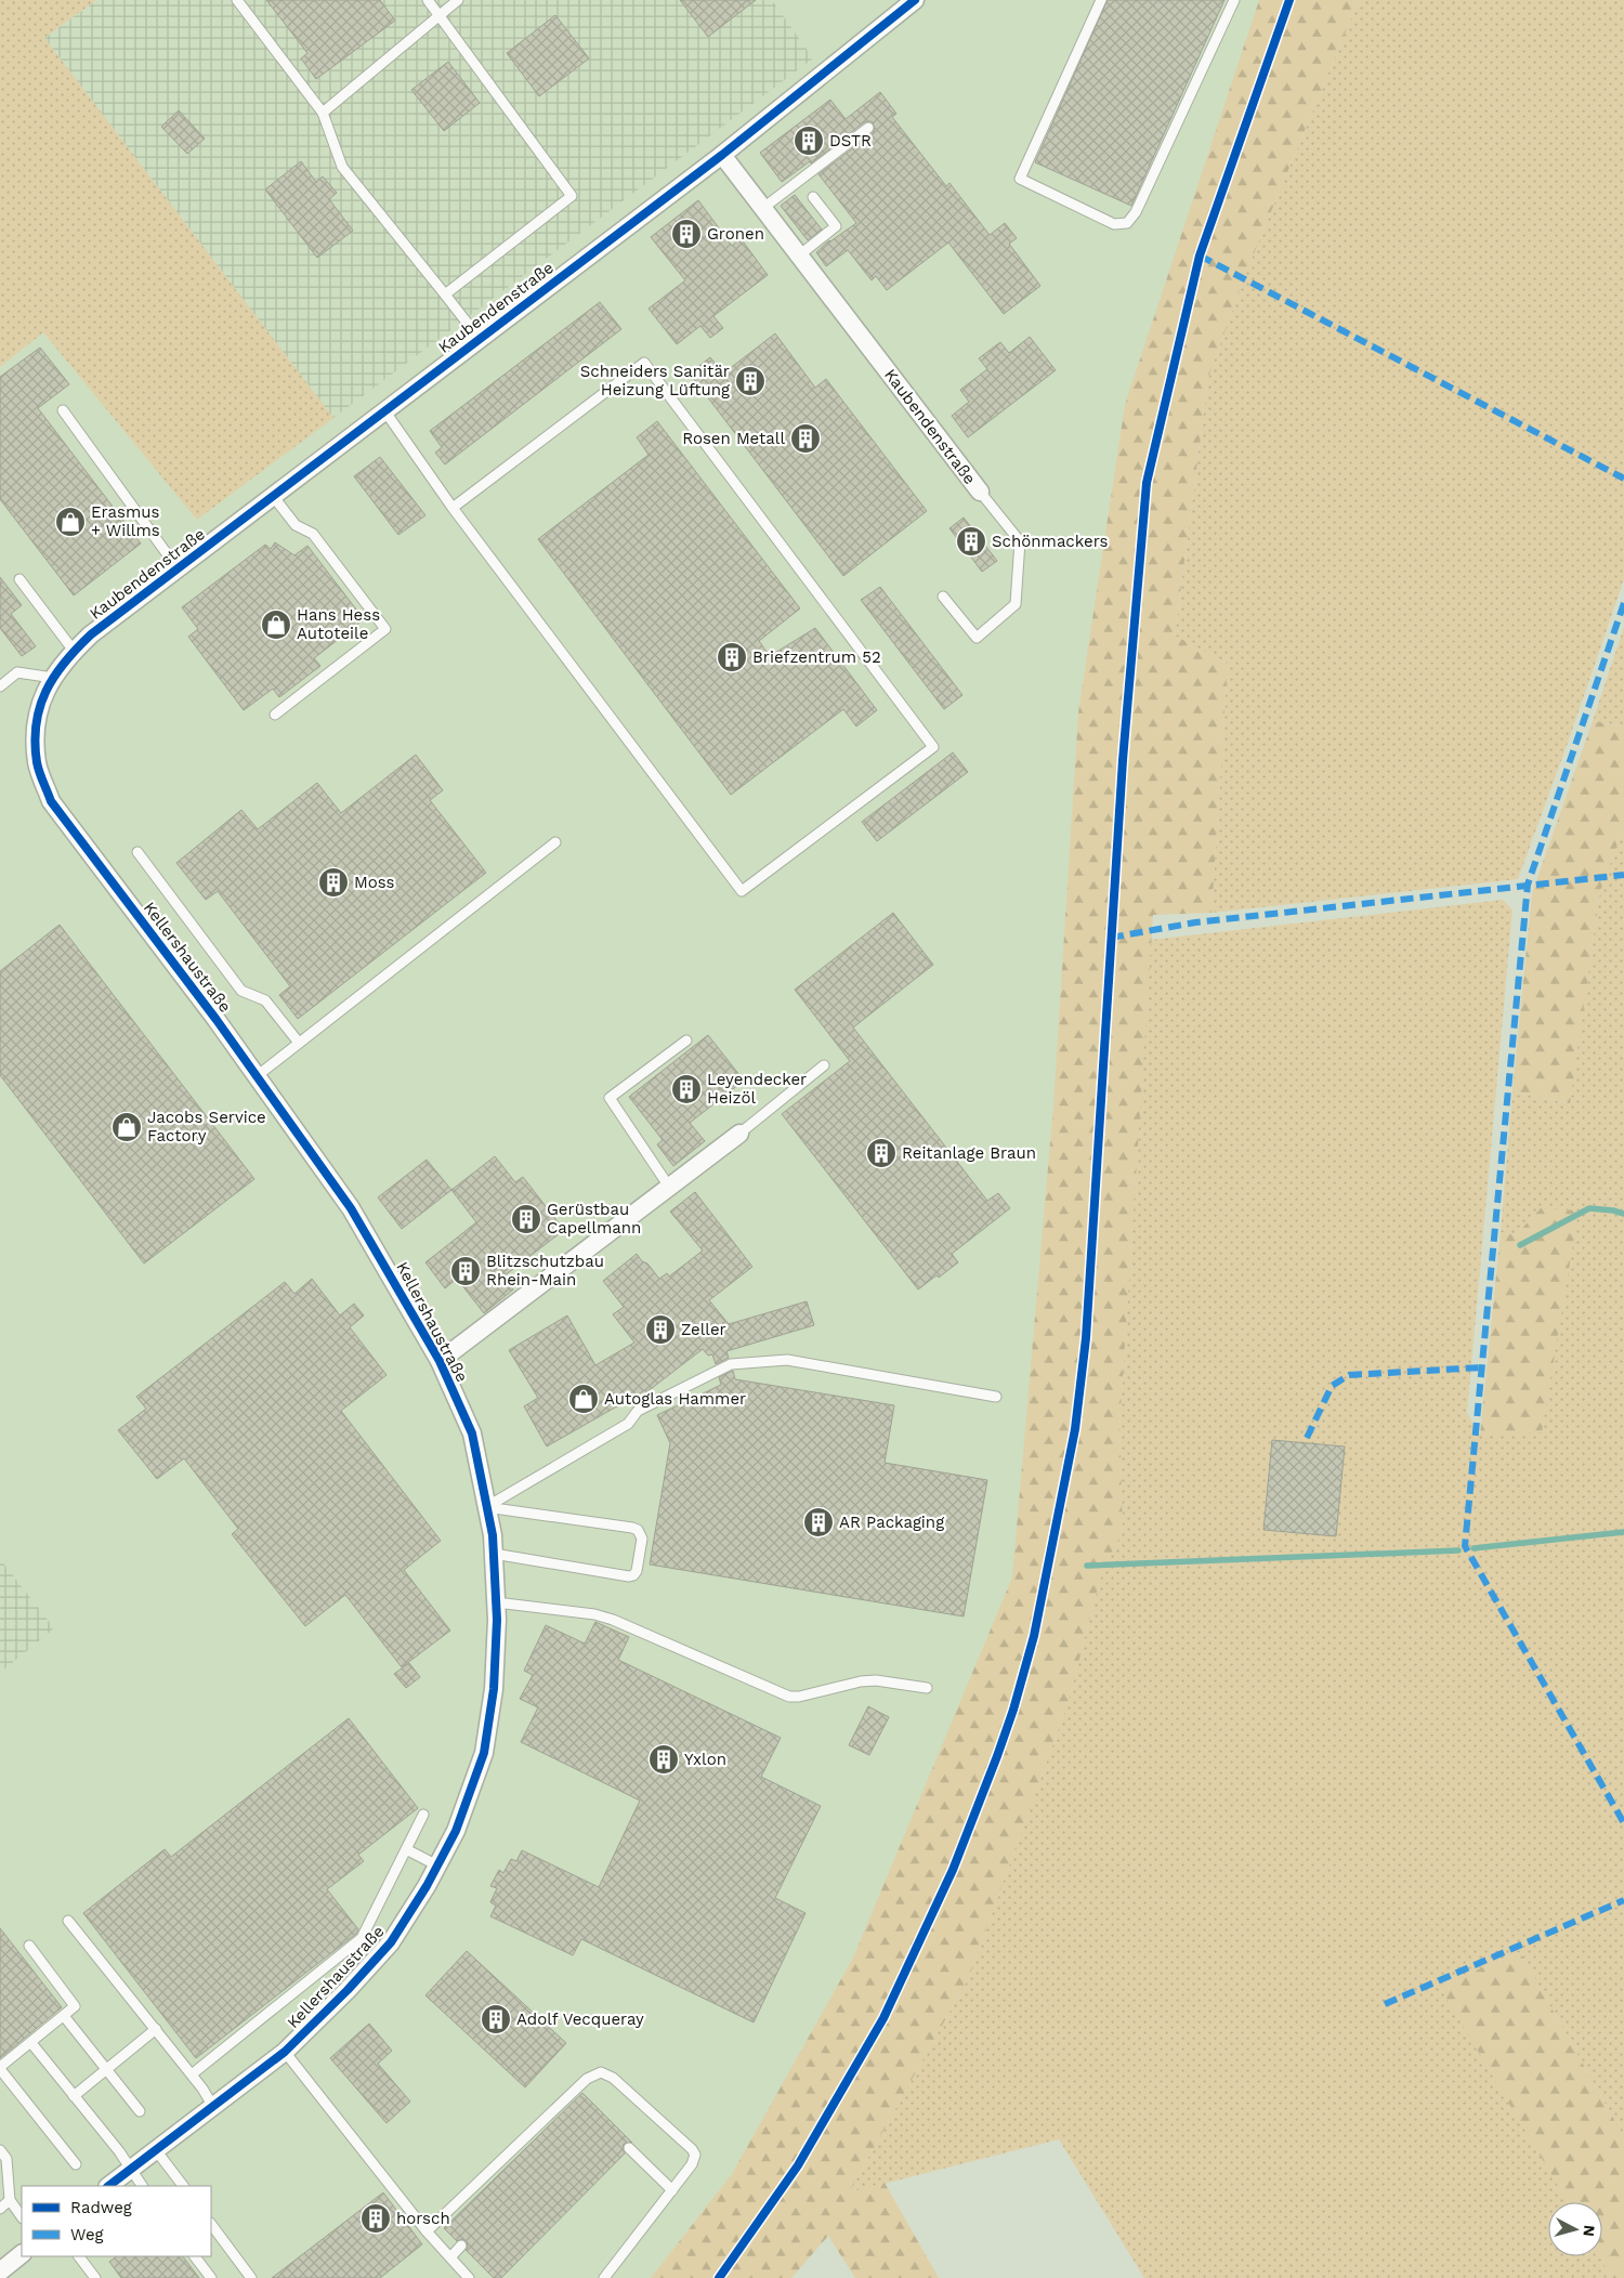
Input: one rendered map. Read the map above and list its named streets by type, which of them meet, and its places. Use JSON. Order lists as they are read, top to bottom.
{
  "streets": {
    "street": ["Kaubendenstraße", "Kellershaustraße"]
  },
  "crossings": [
    ["Kaubendenstraße", "Kellershaustraße"]
  ],
  "places": {
    "building": [
      "DSTR",
      "Gronen",
      "Schneiders Sanitär Heizung Lüftung",
      "Rosen Metall",
      "Schönmackers",
      "Briefzentrum 52",
      "Moss",
      "Leyendecker Heizöl",
      "Reitanlage Braun",
      "Gerüstbau Capellmann",
      "Blitzschutzbau Rhein-Main",
      "Zeller",
      "AR Packaging",
      "Yxlon",
      "Adolf Vecqueray",
      "horsch"
    ],
    "shop": [
      "Erasmus + Willms",
      "Hans Hess Autoteile",
      "Jacobs Service Factory",
      "Autoglas Hammer"
    ]
  },
  "legend": ["Radweg", "Weg"],
  "north": "right"
}
